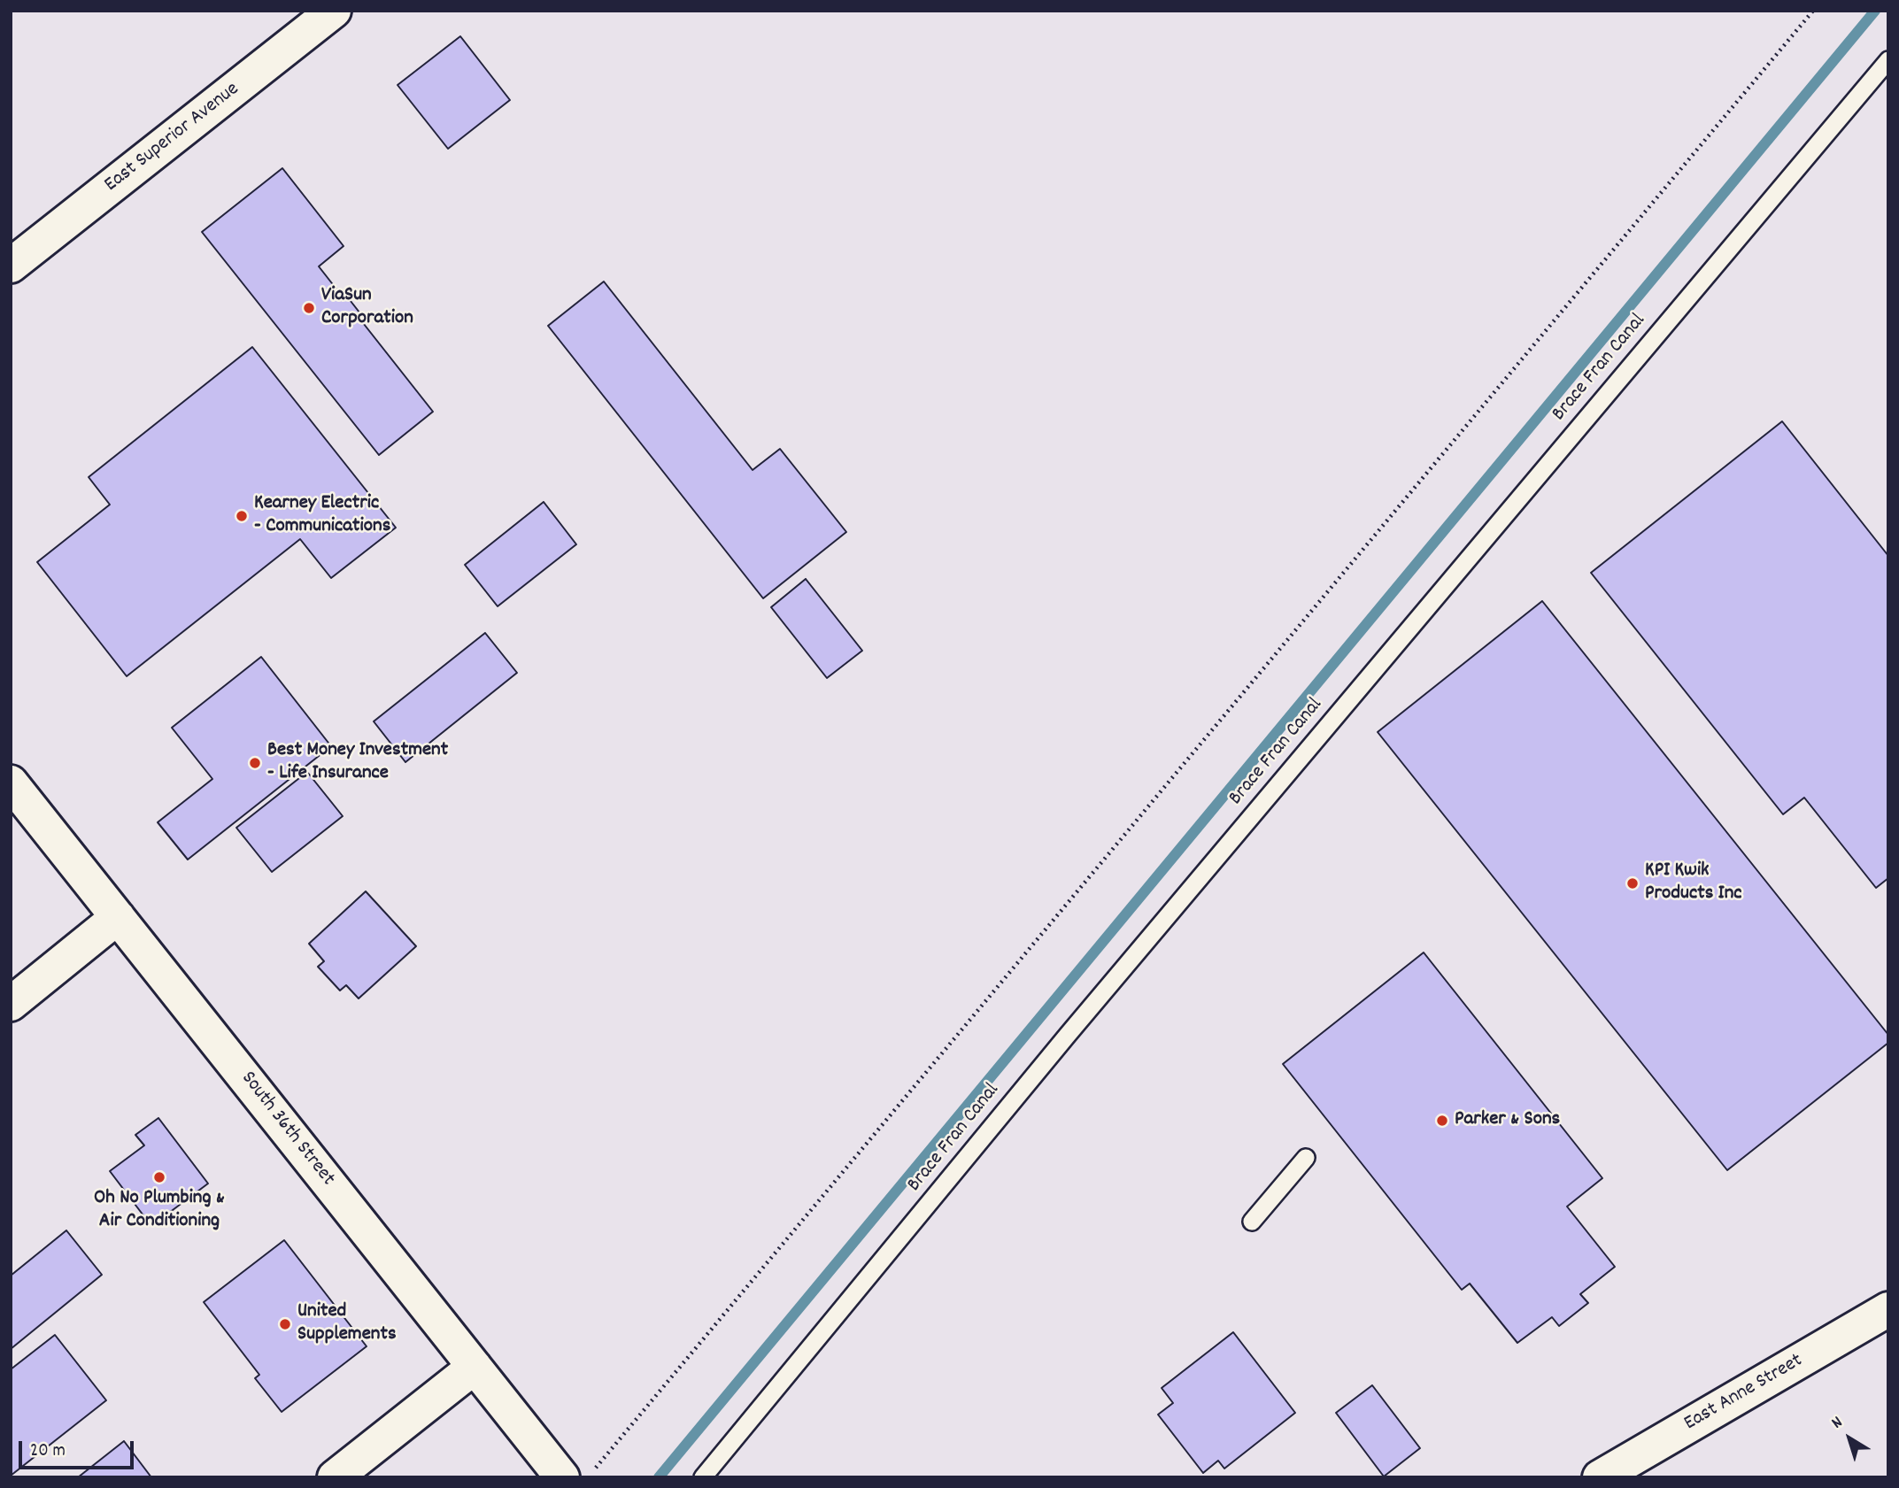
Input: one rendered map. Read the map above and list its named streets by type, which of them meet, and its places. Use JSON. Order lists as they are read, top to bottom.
{
  "streets": {
    "street": ["East Superior Avenue", "South 36th Street", "East Anne Street"],
    "lane": ["Brace Fran Canal"]
  },
  "places": [
    "ViaSun Corporation",
    "Kearney Electric - Communications",
    "Best Money Investment - Life Insurance",
    "KPI Kwik Products Inc",
    "Parker & Sons",
    "Oh No Plumbing & Air Conditioning",
    "United Supplements"
  ],
  "scale_bar": "20 m",
  "north": "top left"
}
